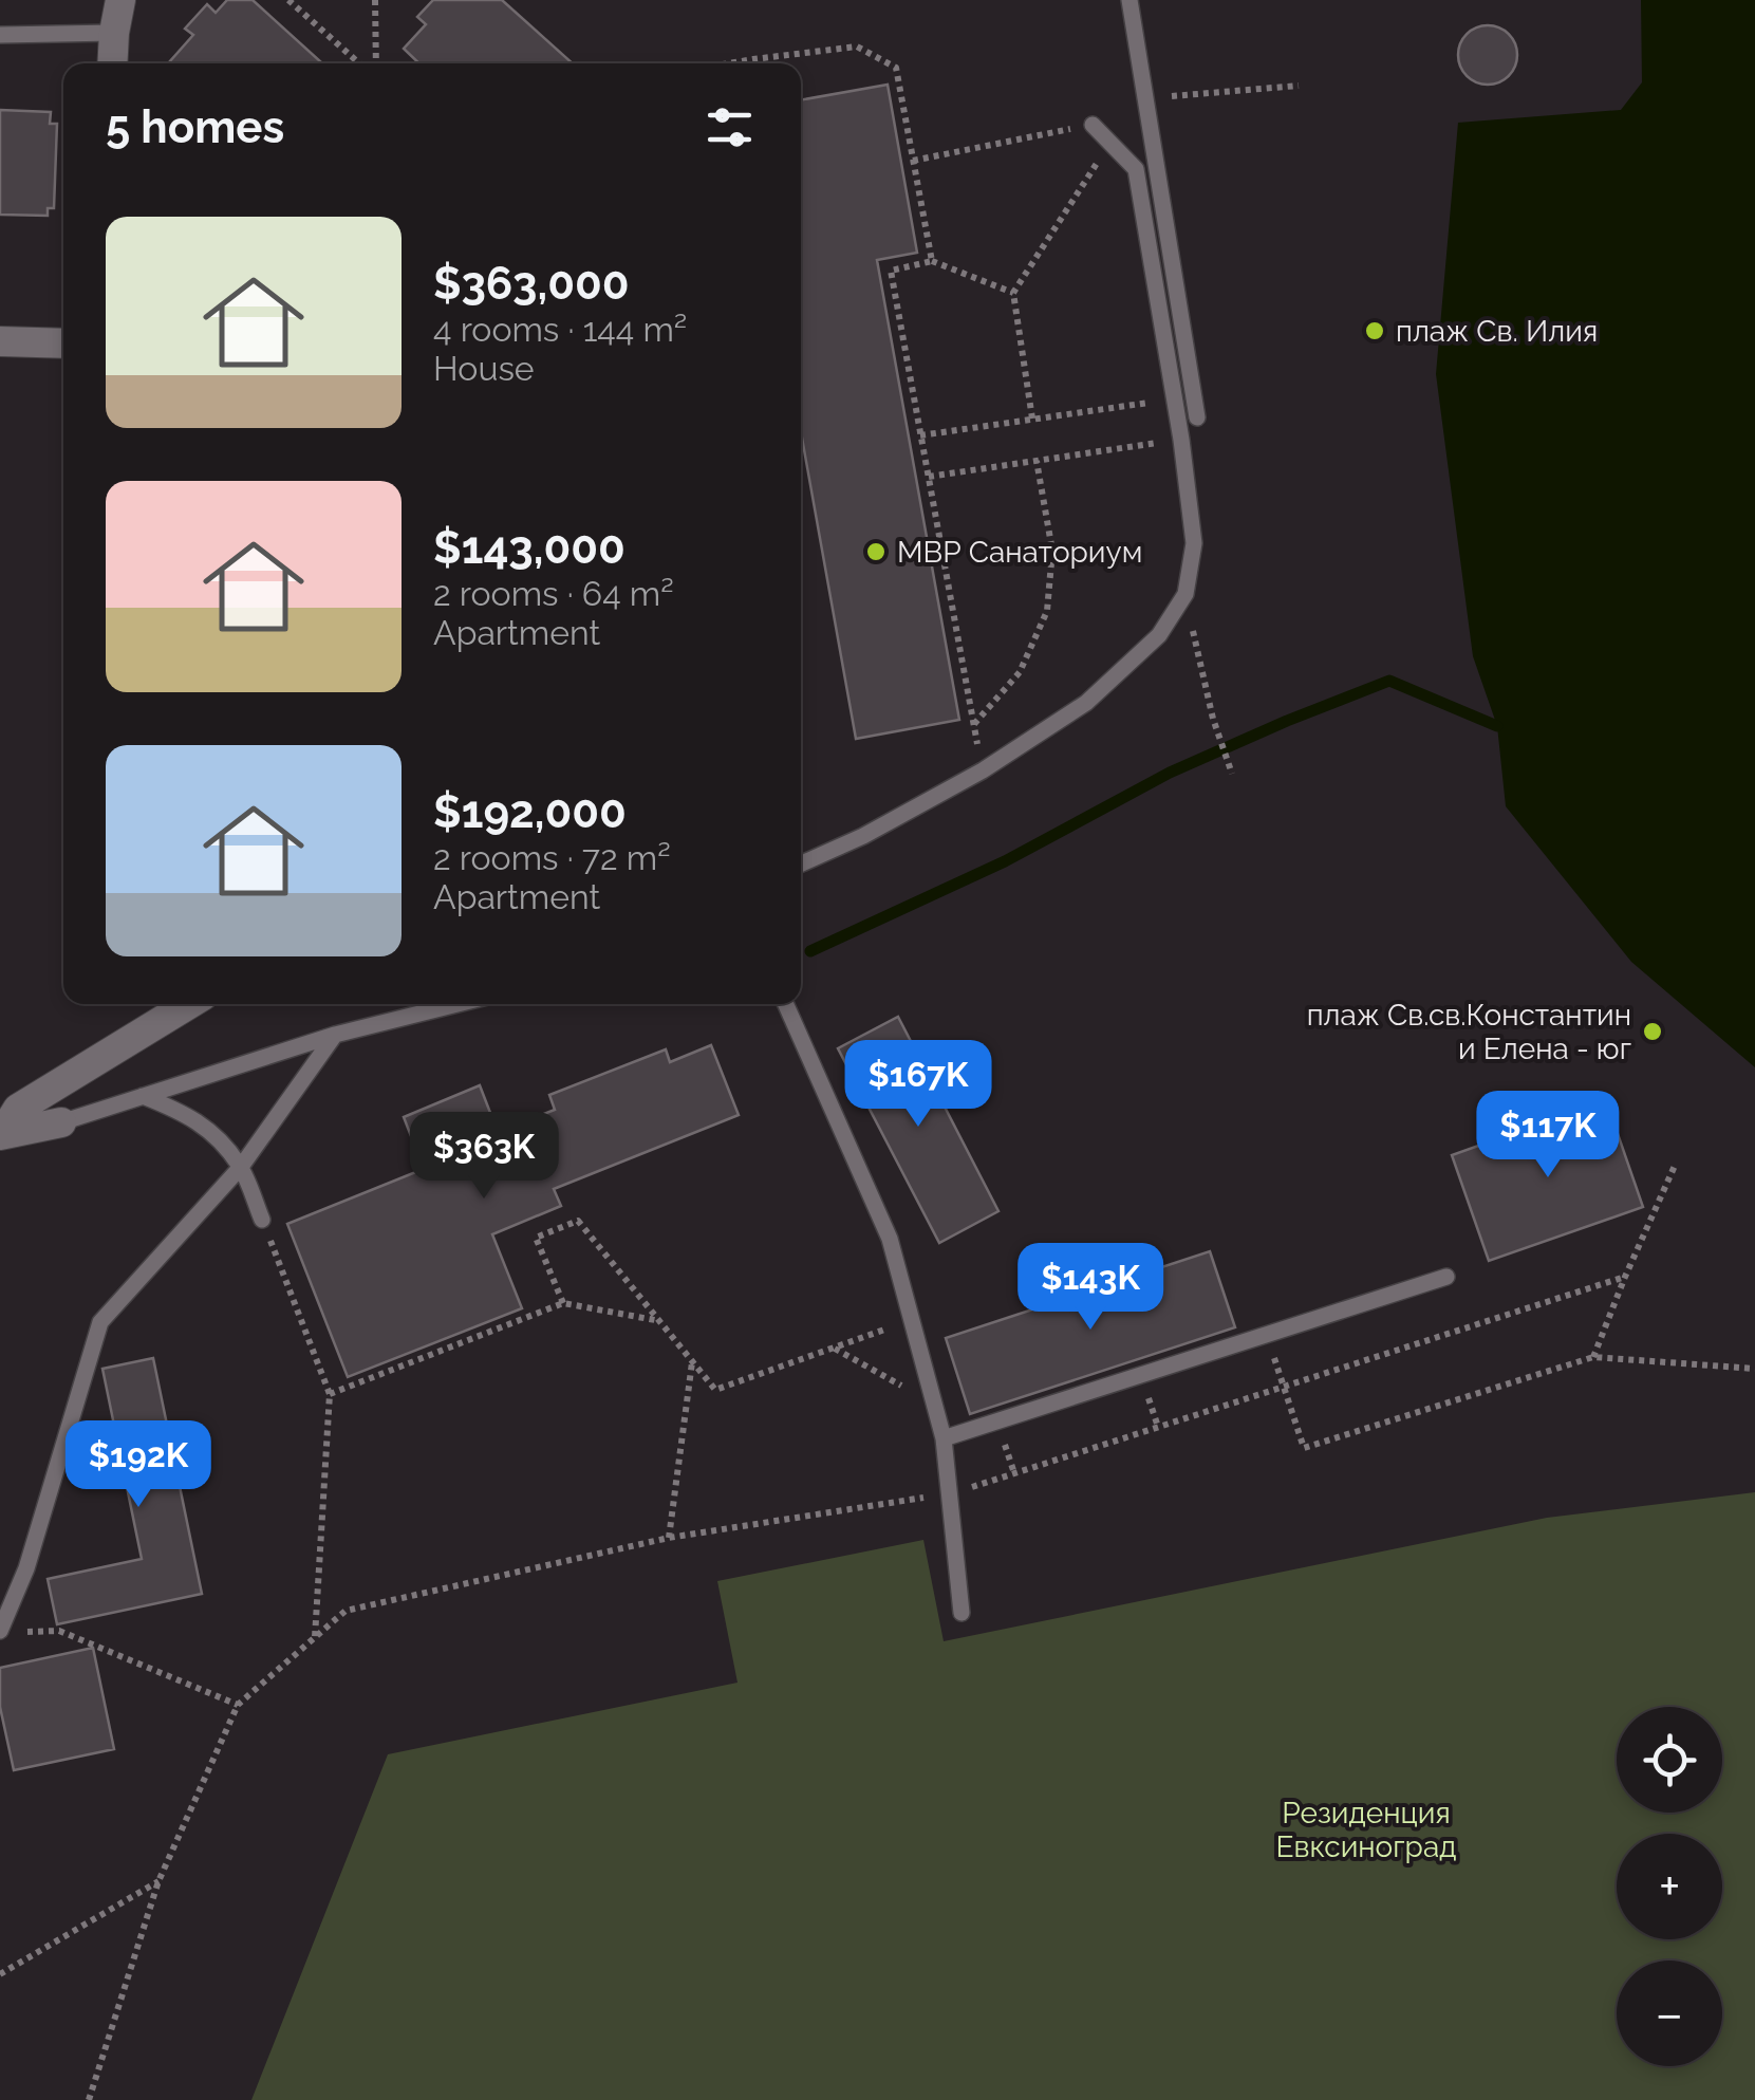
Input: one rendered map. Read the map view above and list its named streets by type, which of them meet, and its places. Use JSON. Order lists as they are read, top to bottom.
{
  "parks": ["Резиденция Евксиноград"],
  "places": ["плаж Св. Илия", "МВР Санаториум", "плаж Св.св.Константин и Елена - юг"],
  "page": {
    "heading": "5 homes",
    "list": [
      {
        "name": "$363,000",
        "note": "4 rooms · 144 m² · House"
      },
      {
        "name": "$143,000",
        "note": "2 rooms · 64 m² · Apartment"
      },
      {
        "name": "$192,000",
        "note": "2 rooms · 72 m² · Apartment"
      }
    ],
    "price": [
      "$167K",
      "$117K",
      "$363K",
      "$143K",
      "$192K"
    ],
    "map_buttons": ["+", "−"]
  }
}
